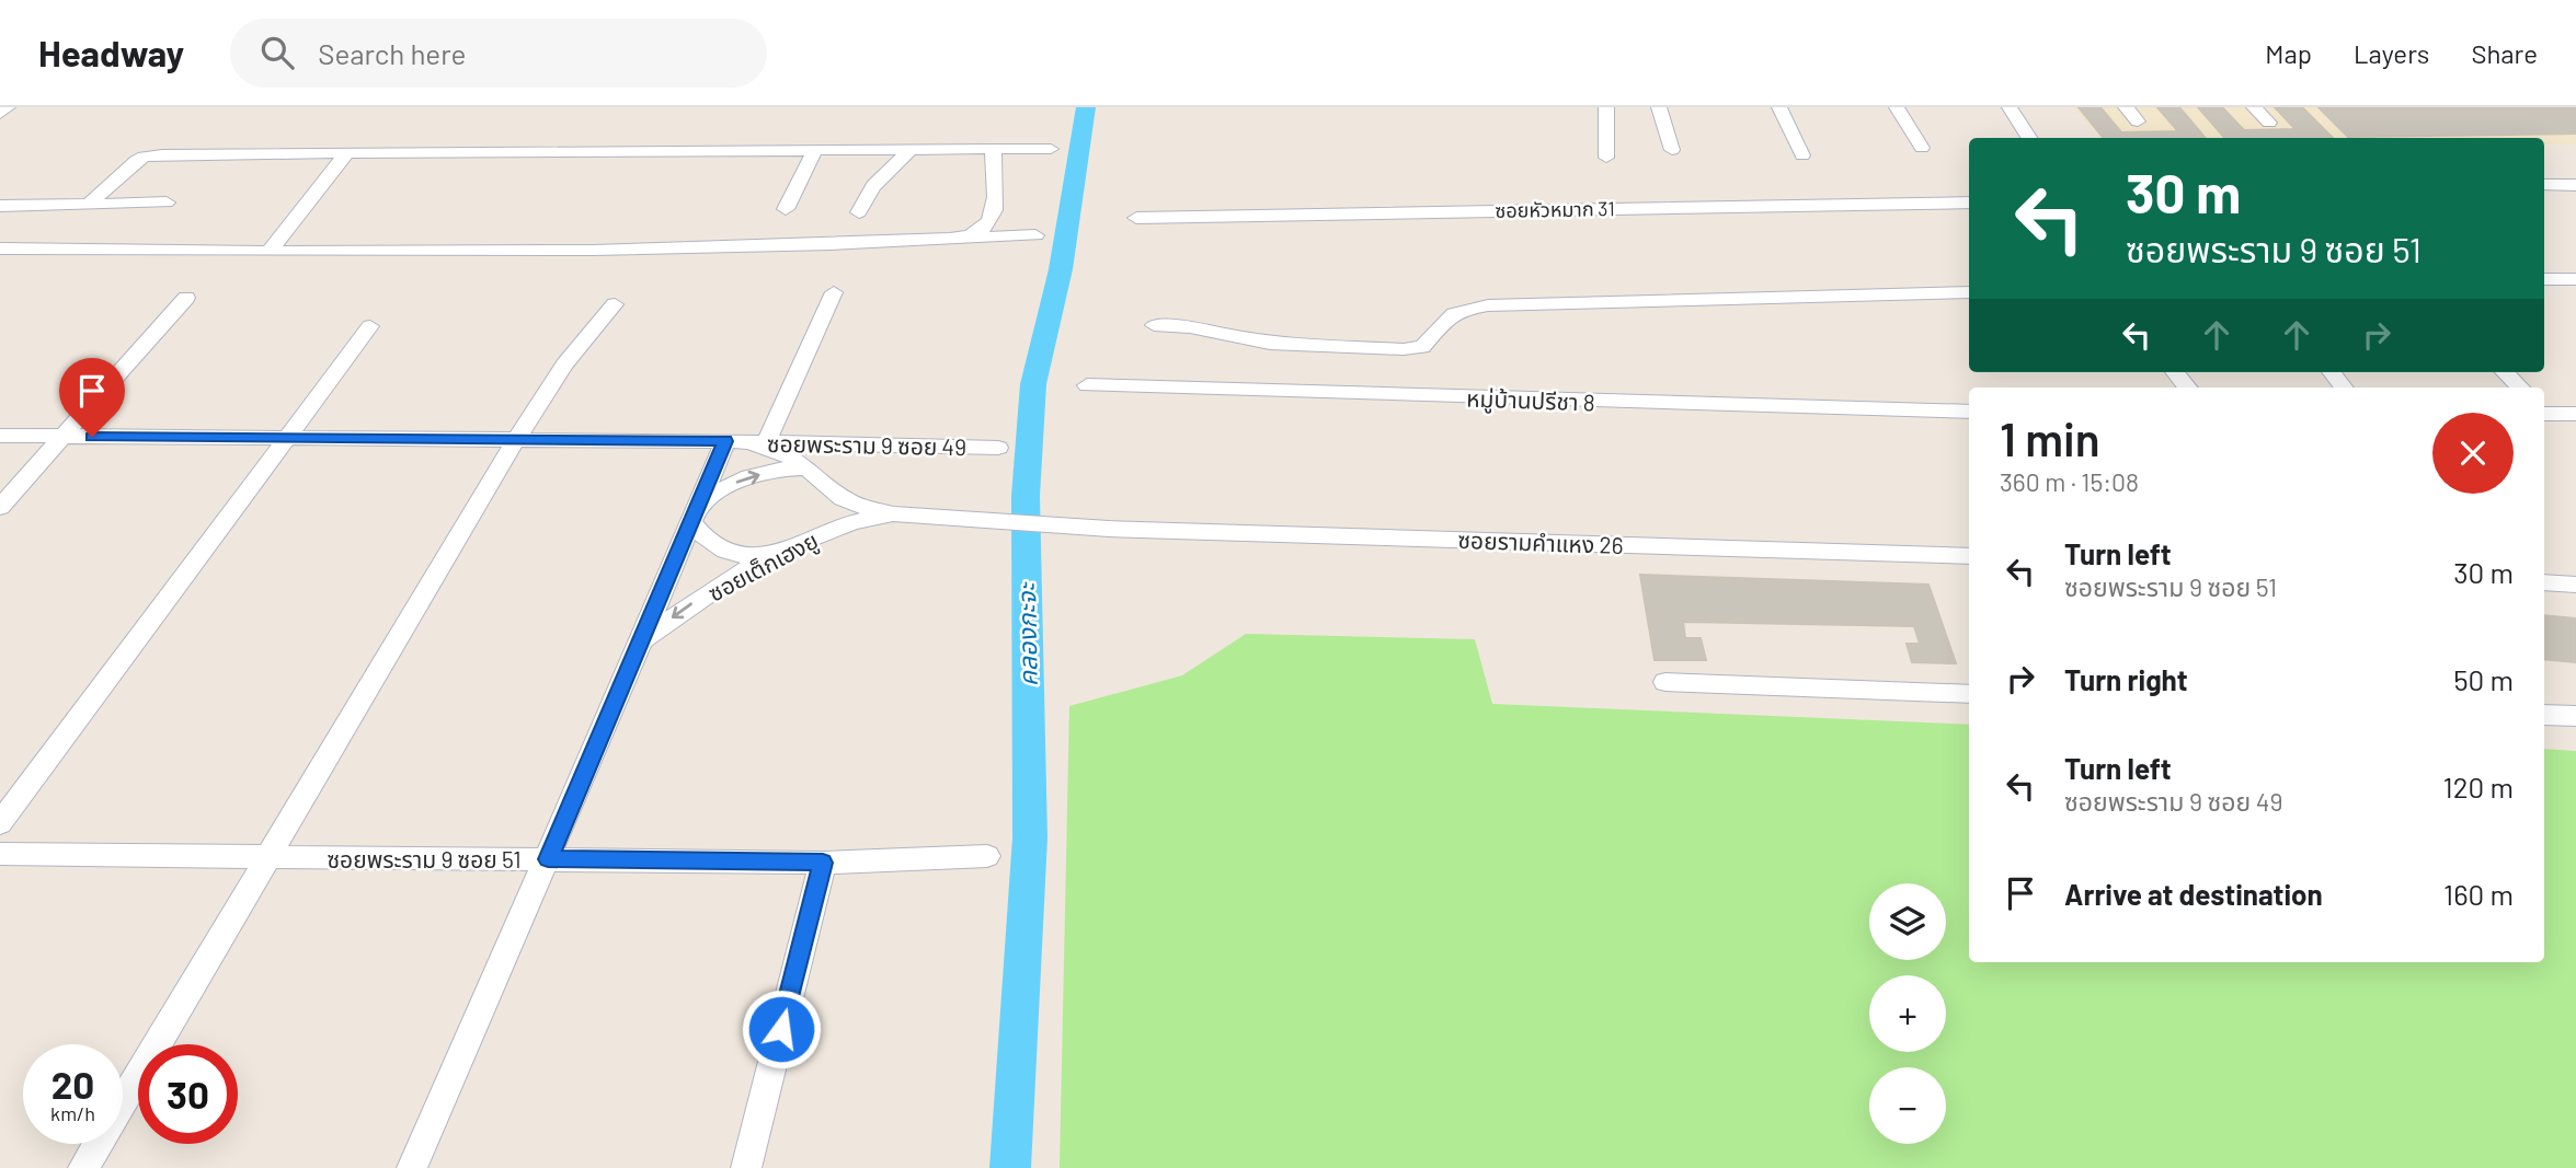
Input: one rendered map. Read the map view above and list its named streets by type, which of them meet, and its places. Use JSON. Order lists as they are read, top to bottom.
{
  "streets": {
    "street": [
      "ซอยหัวหมาก 31",
      "หมู่บ้านปรีชา 8",
      "ซอยพระราม 9 ซอย 49",
      "ซอยรามคำแหง 26",
      "ซอยเต็กเฮงยู",
      "ซอยพระราม 9 ซอย 51"
    ]
  },
  "crossings": [
    ["ซอยพระราม 9 ซอย 49", "ซอยเต็กเฮงยู"],
    ["ซอยรามคำแหง 26", "ซอยเต็กเฮงยู"]
  ],
  "water": ["คลองกะจะ"],
  "page": {
    "header": "Headway",
    "search": "Search here",
    "nav": ["Map", "Layers", "Share"],
    "turn": ["30 m", "ซอยพระราม 9 ซอย 51"],
    "heading": ["1 min", "360 m · 15:08"],
    "list": [
      {
        "name": "Turn left",
        "note": "ซอยพระราม 9 ซอย 51",
        "value": "30 m"
      },
      {
        "name": "Turn right",
        "value": "50 m"
      },
      {
        "name": "Turn left",
        "note": "ซอยพระราม 9 ซอย 49",
        "value": "120 m"
      },
      {
        "name": "Arrive at destination",
        "value": "160 m"
      }
    ],
    "map_buttons": ["+", "−"],
    "speed": "20 km/h",
    "limit": "30"
  }
}
